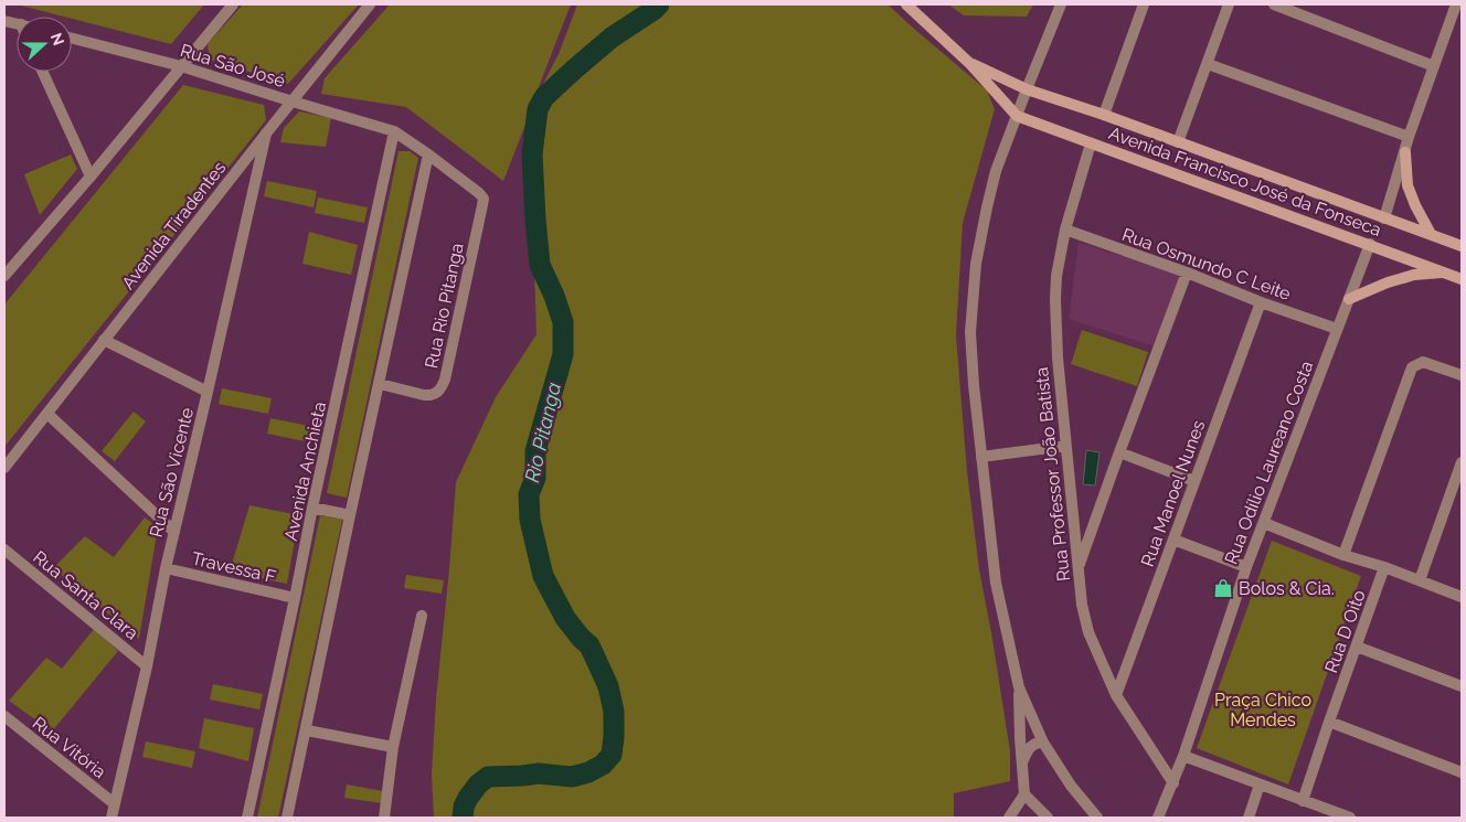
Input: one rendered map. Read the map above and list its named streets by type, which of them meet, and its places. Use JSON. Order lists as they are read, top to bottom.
{
  "streets": {
    "main road": ["Avenida Francisco José da Fonseca"],
    "street": [
      "Rua São José",
      "Avenida Tiradentes",
      "Rua Osmundo C Leite",
      "Rua Rio Pitanga",
      "Rua Odílio Laureano Costa",
      "Avenida Anchieta",
      "Rua São Vicente",
      "Rua Professor João Batista",
      "Rua Manoel Nunes",
      "Travessa F",
      "Rua Santa Clara",
      "Rua D Oito",
      "Rua Vitória"
    ]
  },
  "crossings": [
    ["Rua São José", "Avenida Tiradentes"],
    ["Rua São José", "Rua Rio Pitanga"],
    ["Rua São José", "Avenida Anchieta"],
    ["Avenida Francisco José da Fonseca", "Rua Odílio Laureano Costa"],
    ["Avenida Francisco José da Fonseca", "Rua Professor João Batista"],
    ["Avenida Tiradentes", "Rua São Vicente"],
    ["Rua Osmundo C Leite", "Rua Odílio Laureano Costa"],
    ["Rua Osmundo C Leite", "Rua Professor João Batista"],
    ["Rua Osmundo C Leite", "Rua Manoel Nunes"],
    ["Rua Odílio Laureano Costa", "Rua Professor João Batista"],
    ["Avenida Anchieta", "Travessa F"],
    ["Rua São Vicente", "Travessa F"],
    ["Rua São Vicente", "Rua Santa Clara"],
    ["Rua São Vicente", "Rua Vitória"],
    ["Rua Professor João Batista", "Rua Manoel Nunes"]
  ],
  "water": ["Rio Pitanga"],
  "parks": ["Praça Chico Mendes"],
  "places": {
    "shop": ["Bolos & Cia."]
  },
  "north": "right"
}
